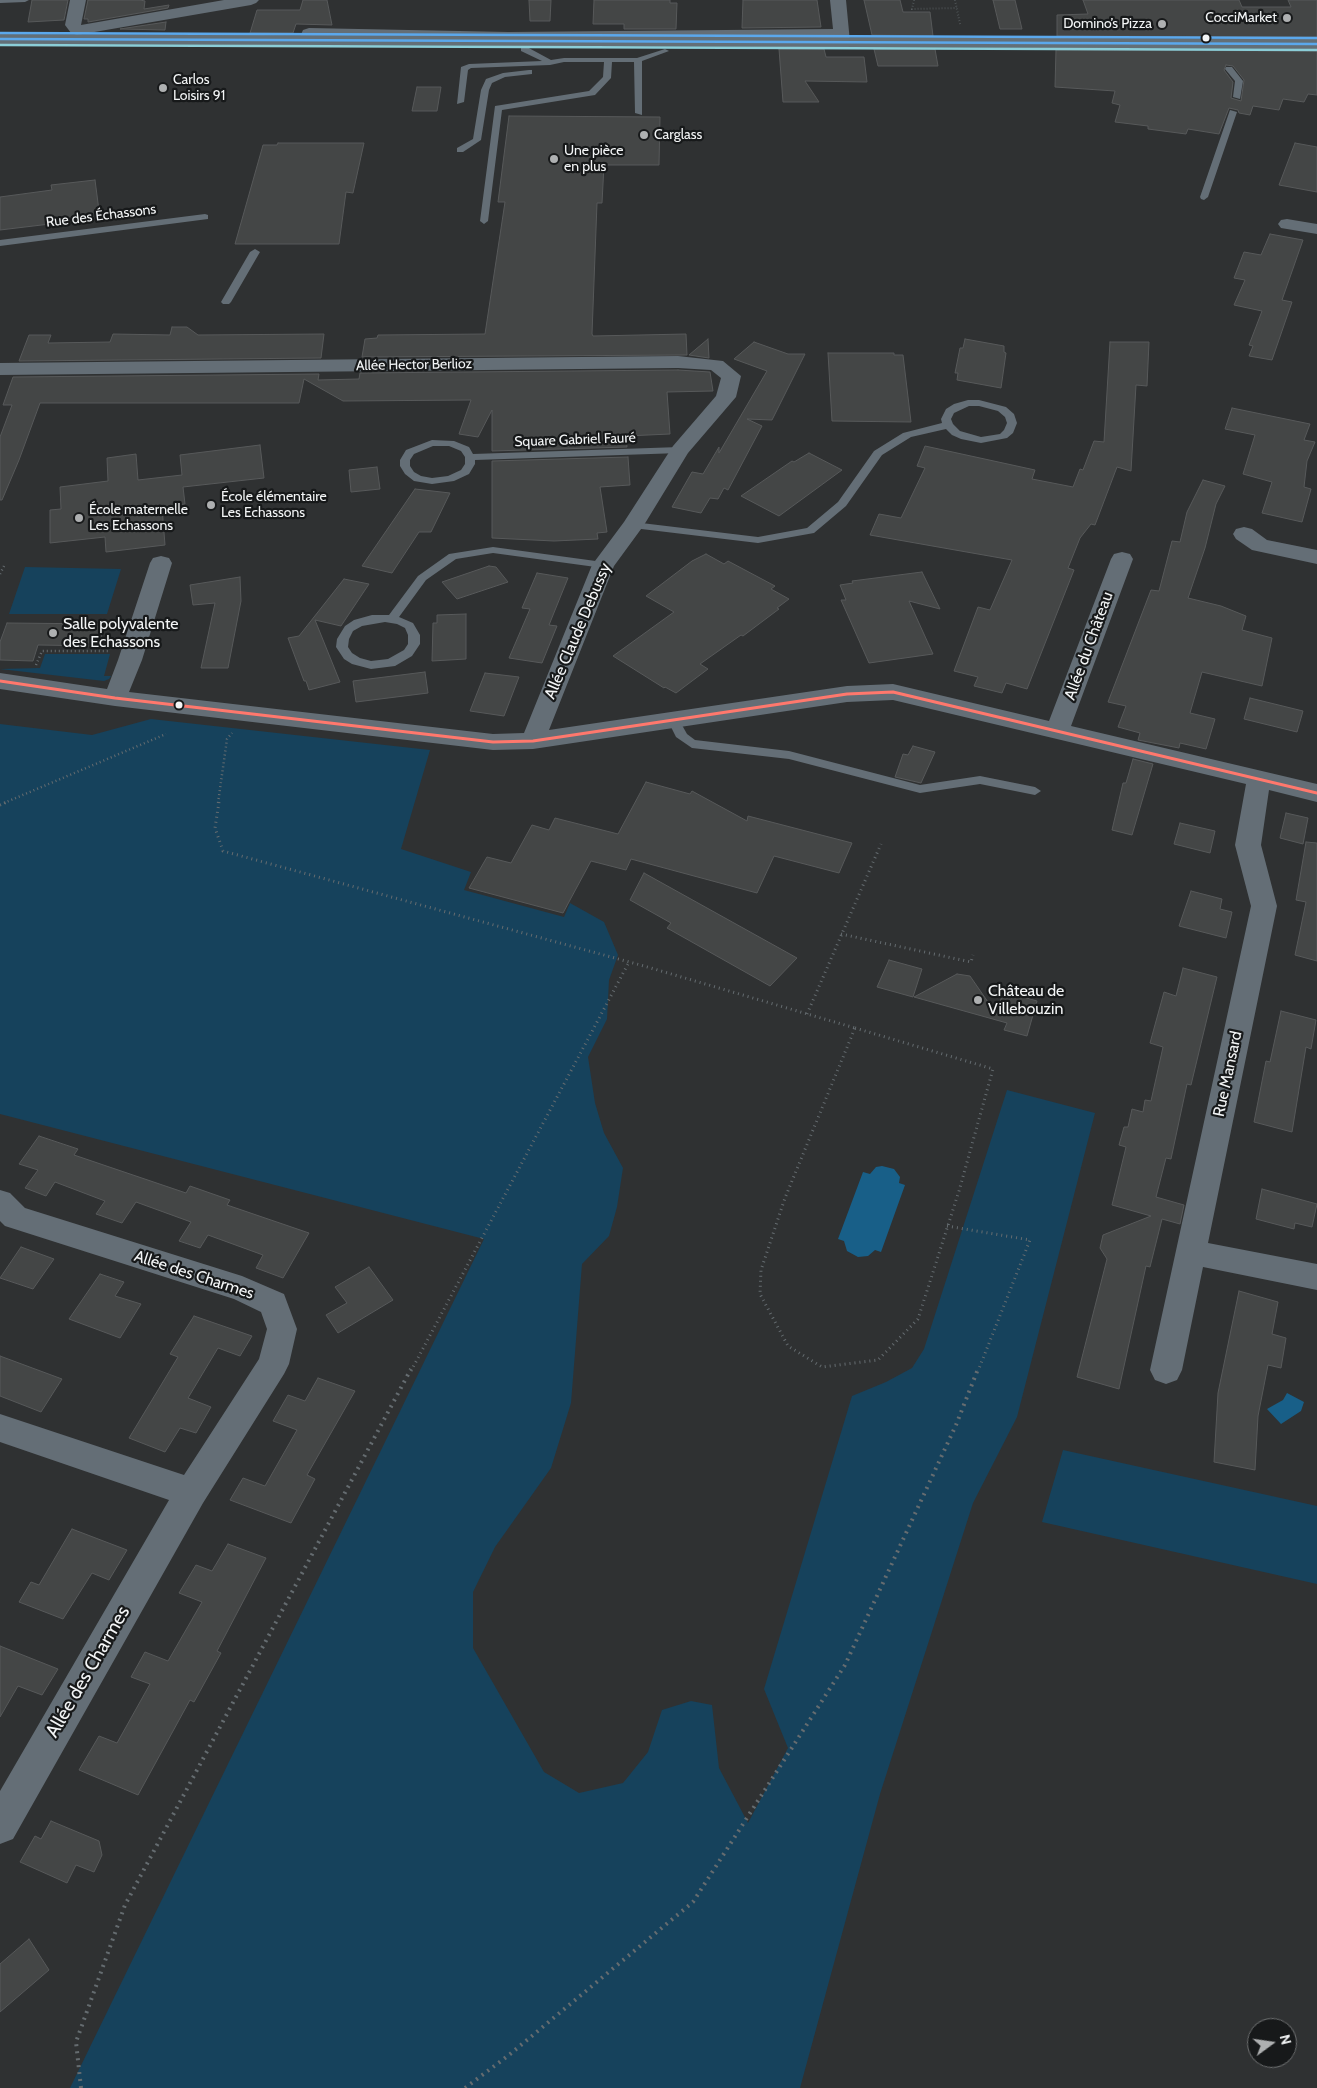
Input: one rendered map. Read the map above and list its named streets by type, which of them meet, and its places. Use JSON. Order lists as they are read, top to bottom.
{
  "streets": {
    "street": [
      "Allée Hector Berlioz",
      "Allée Claude Debussy",
      "Allée du Château",
      "Rue Mansard",
      "Allée des Charmes"
    ],
    "lane": ["Rue des Échassons", "Square Gabriel Fauré"]
  },
  "crossings": [
    ["Allée Hector Berlioz", "Square Gabriel Fauré"],
    ["Allée Hector Berlioz", "Allée Claude Debussy"],
    ["Square Gabriel Fauré", "Allée Claude Debussy"]
  ],
  "places": [
    "CocciMarket",
    "Domino’s Pizza",
    "Carlos Loisirs 91",
    "Carglass",
    "Une pièce en plus",
    "École élémentaire Les Echassons",
    "École maternelle Les Echassons",
    "Salle polyvalente des Echassons",
    "Château de Villebouzin"
  ],
  "north": "right"
}
